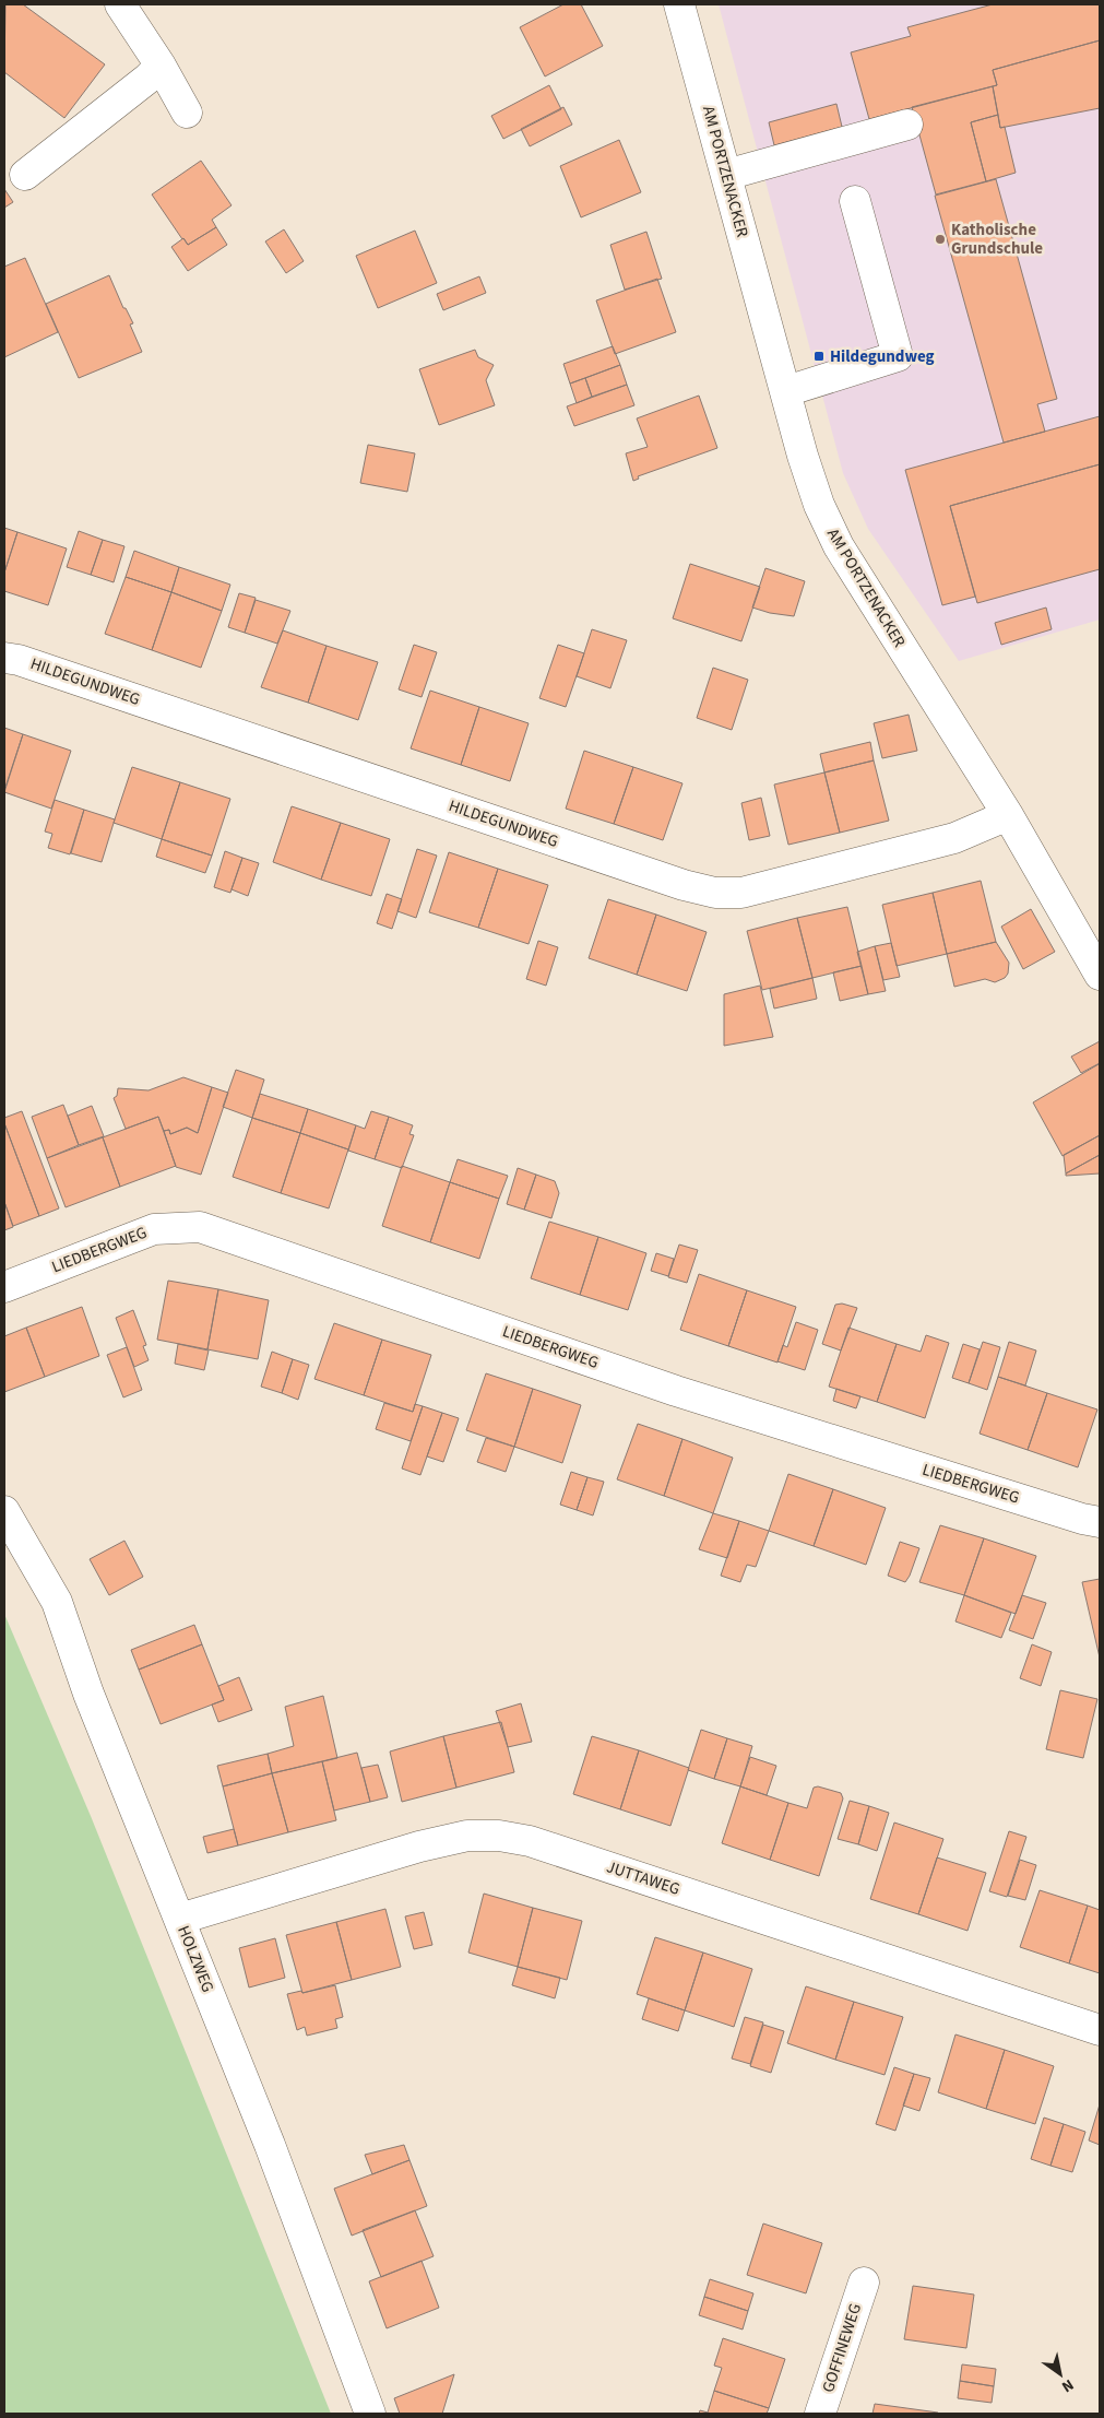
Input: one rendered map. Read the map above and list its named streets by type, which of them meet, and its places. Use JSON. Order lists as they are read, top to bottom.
{
  "streets": {
    "street": [
      "AM PORTZENACKER",
      "HILDEGUNDWEG",
      "LIEDBERGWEG",
      "JUTTAWEG",
      "HOLZWEG",
      "GOFFINEWEG"
    ]
  },
  "crossings": [
    ["AM PORTZENACKER", "HILDEGUNDWEG"],
    ["JUTTAWEG", "HOLZWEG"]
  ],
  "places": {
    "other": ["Katholische Grundschule"],
    "transit": ["Hildegundweg"]
  },
  "north": "bottom right"
}
